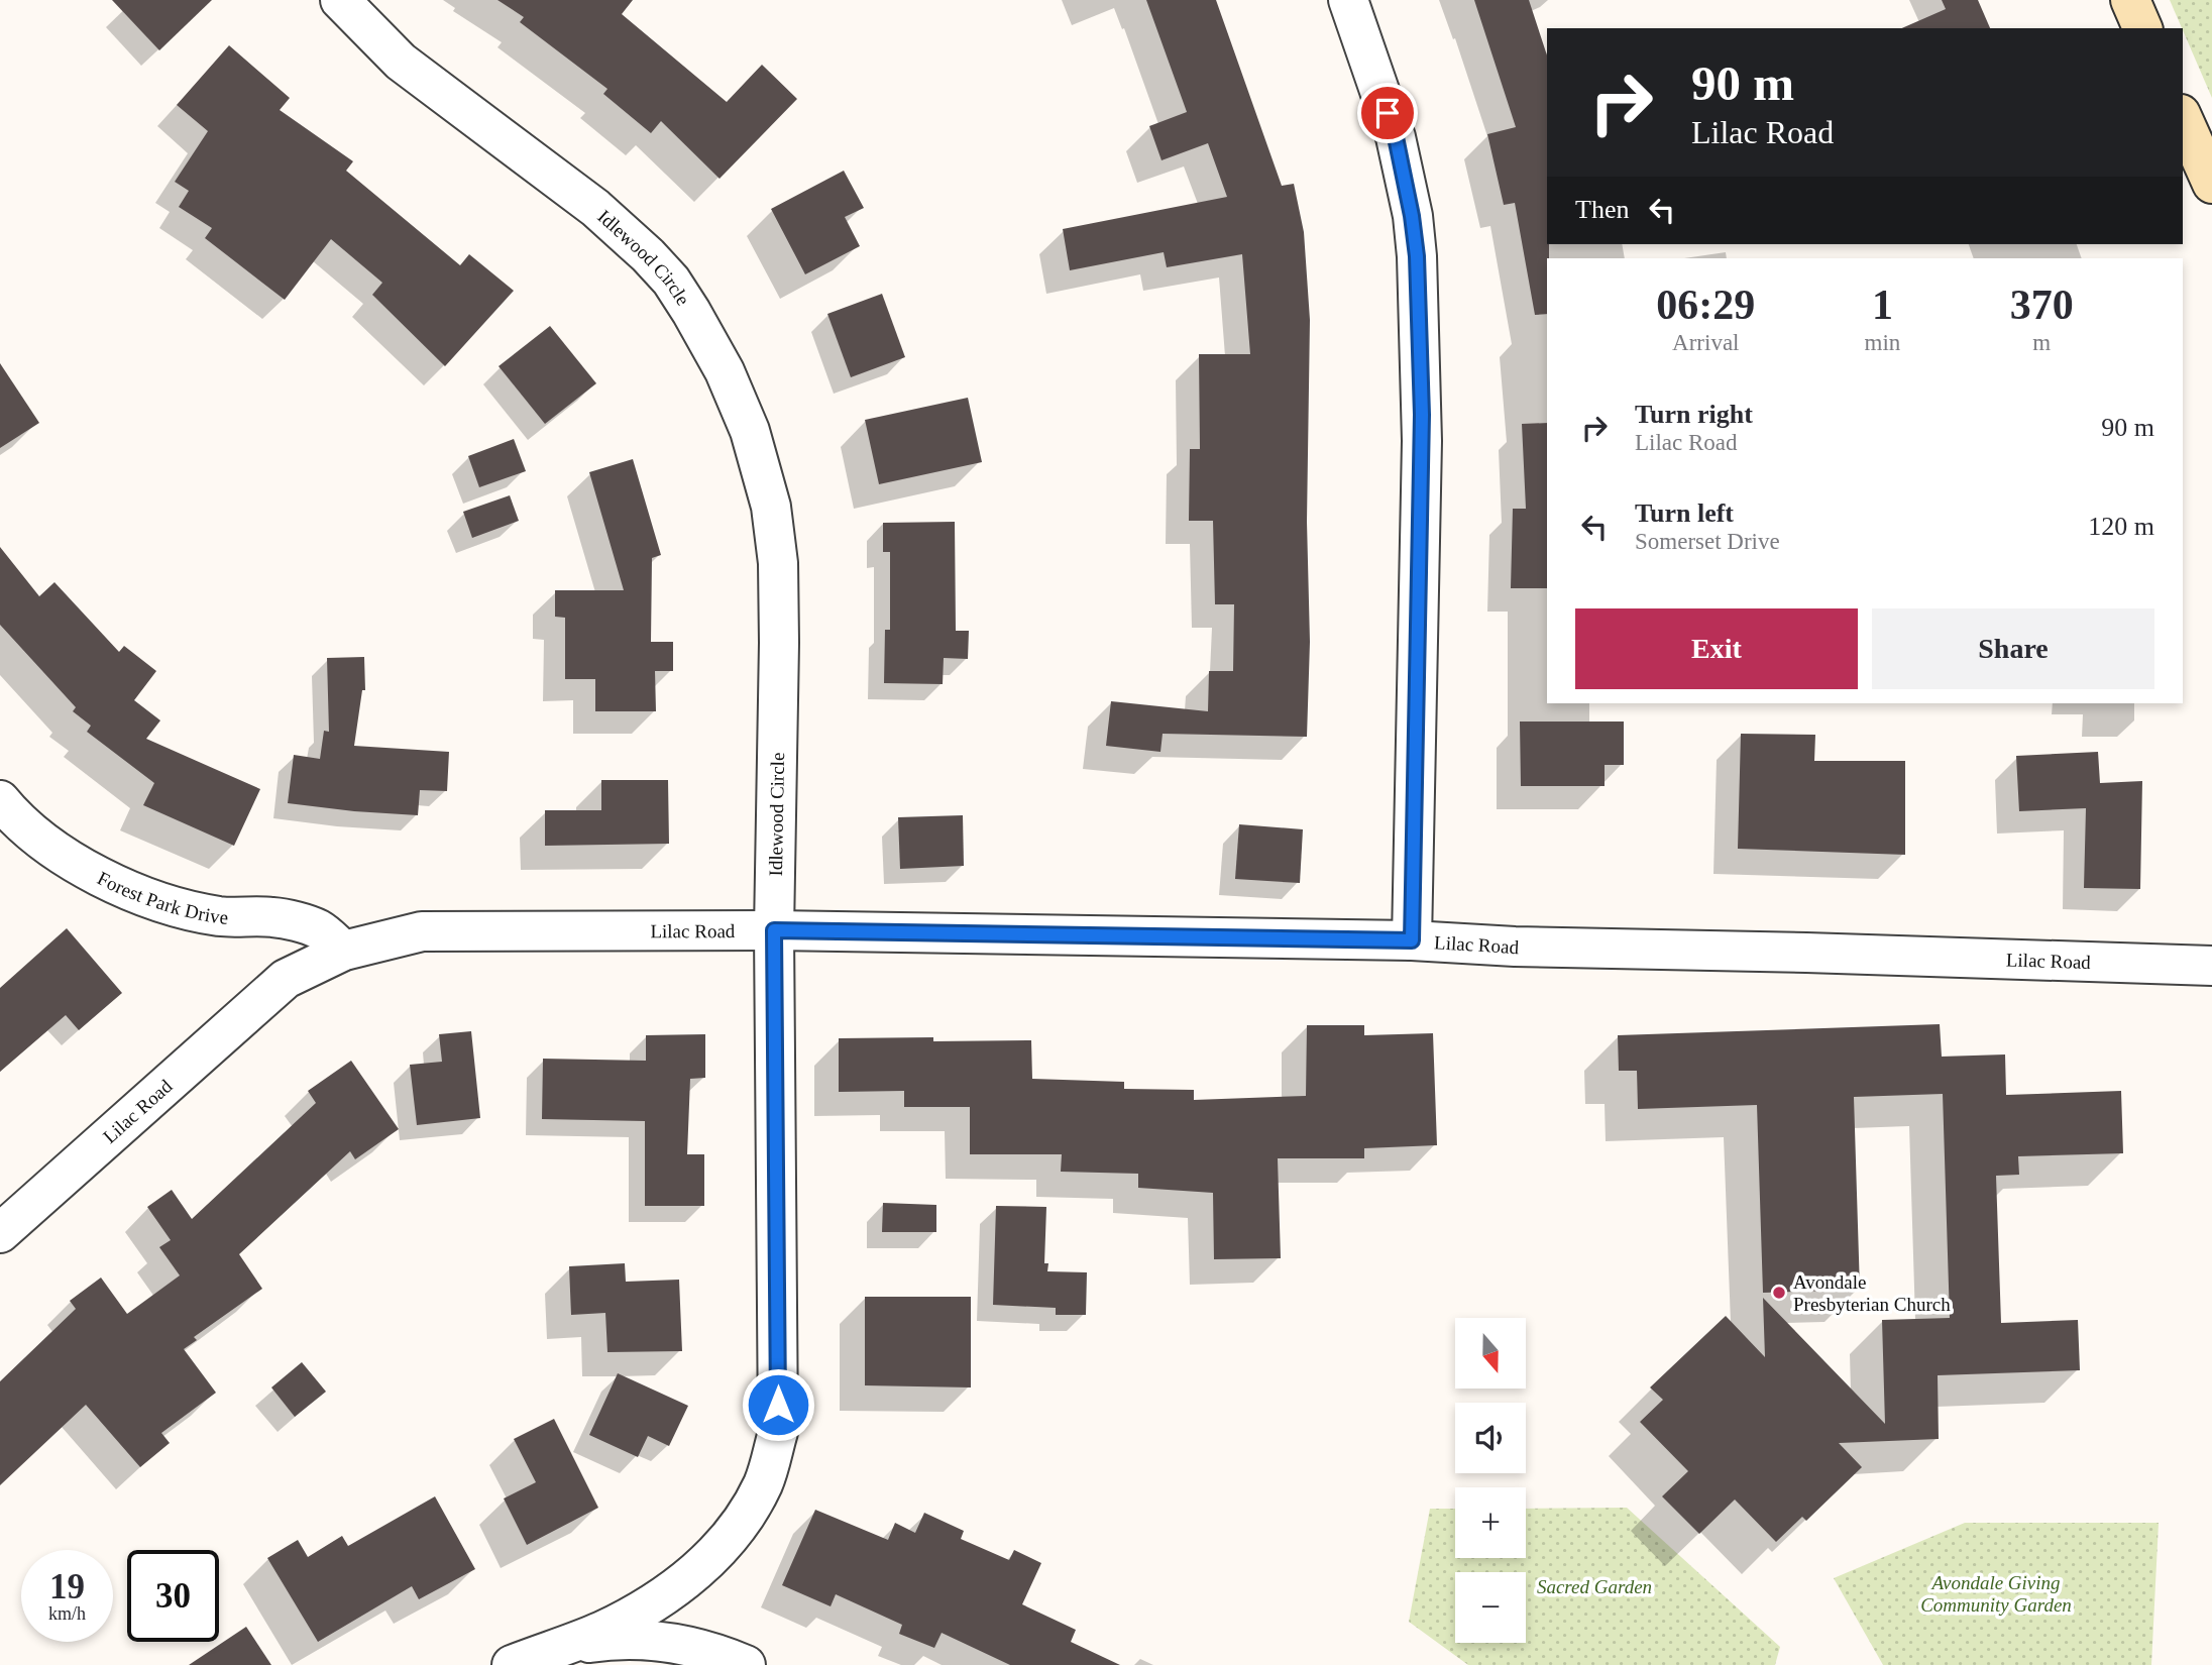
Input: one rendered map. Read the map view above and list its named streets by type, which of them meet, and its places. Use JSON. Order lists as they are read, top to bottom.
{
  "streets": {
    "street": ["Idlewood Circle", "Forest Park Drive", "Lilac Road"]
  },
  "crossings": [
    ["Idlewood Circle", "Lilac Road"],
    ["Forest Park Drive", "Lilac Road"]
  ],
  "parks": ["Avondale Giving Community Garden", "Sacred Garden"],
  "places": ["Avondale Presbyterian Church"],
  "north": "bottom",
  "page": {
    "turn": ["90 m", "Lilac Road"],
    "then": "Then",
    "eta": [
      "06:29",
      "Arrival",
      "1",
      "min",
      "370",
      "m"
    ],
    "list": [
      {
        "name": "Turn right",
        "note": "Lilac Road",
        "value": "90 m"
      },
      {
        "name": "Turn left",
        "note": "Somerset Drive",
        "value": "120 m"
      }
    ],
    "buttons": ["Exit", "Share"],
    "map_buttons": ["+", "−"],
    "speed": "19 km/h",
    "limit": "30"
  }
}
